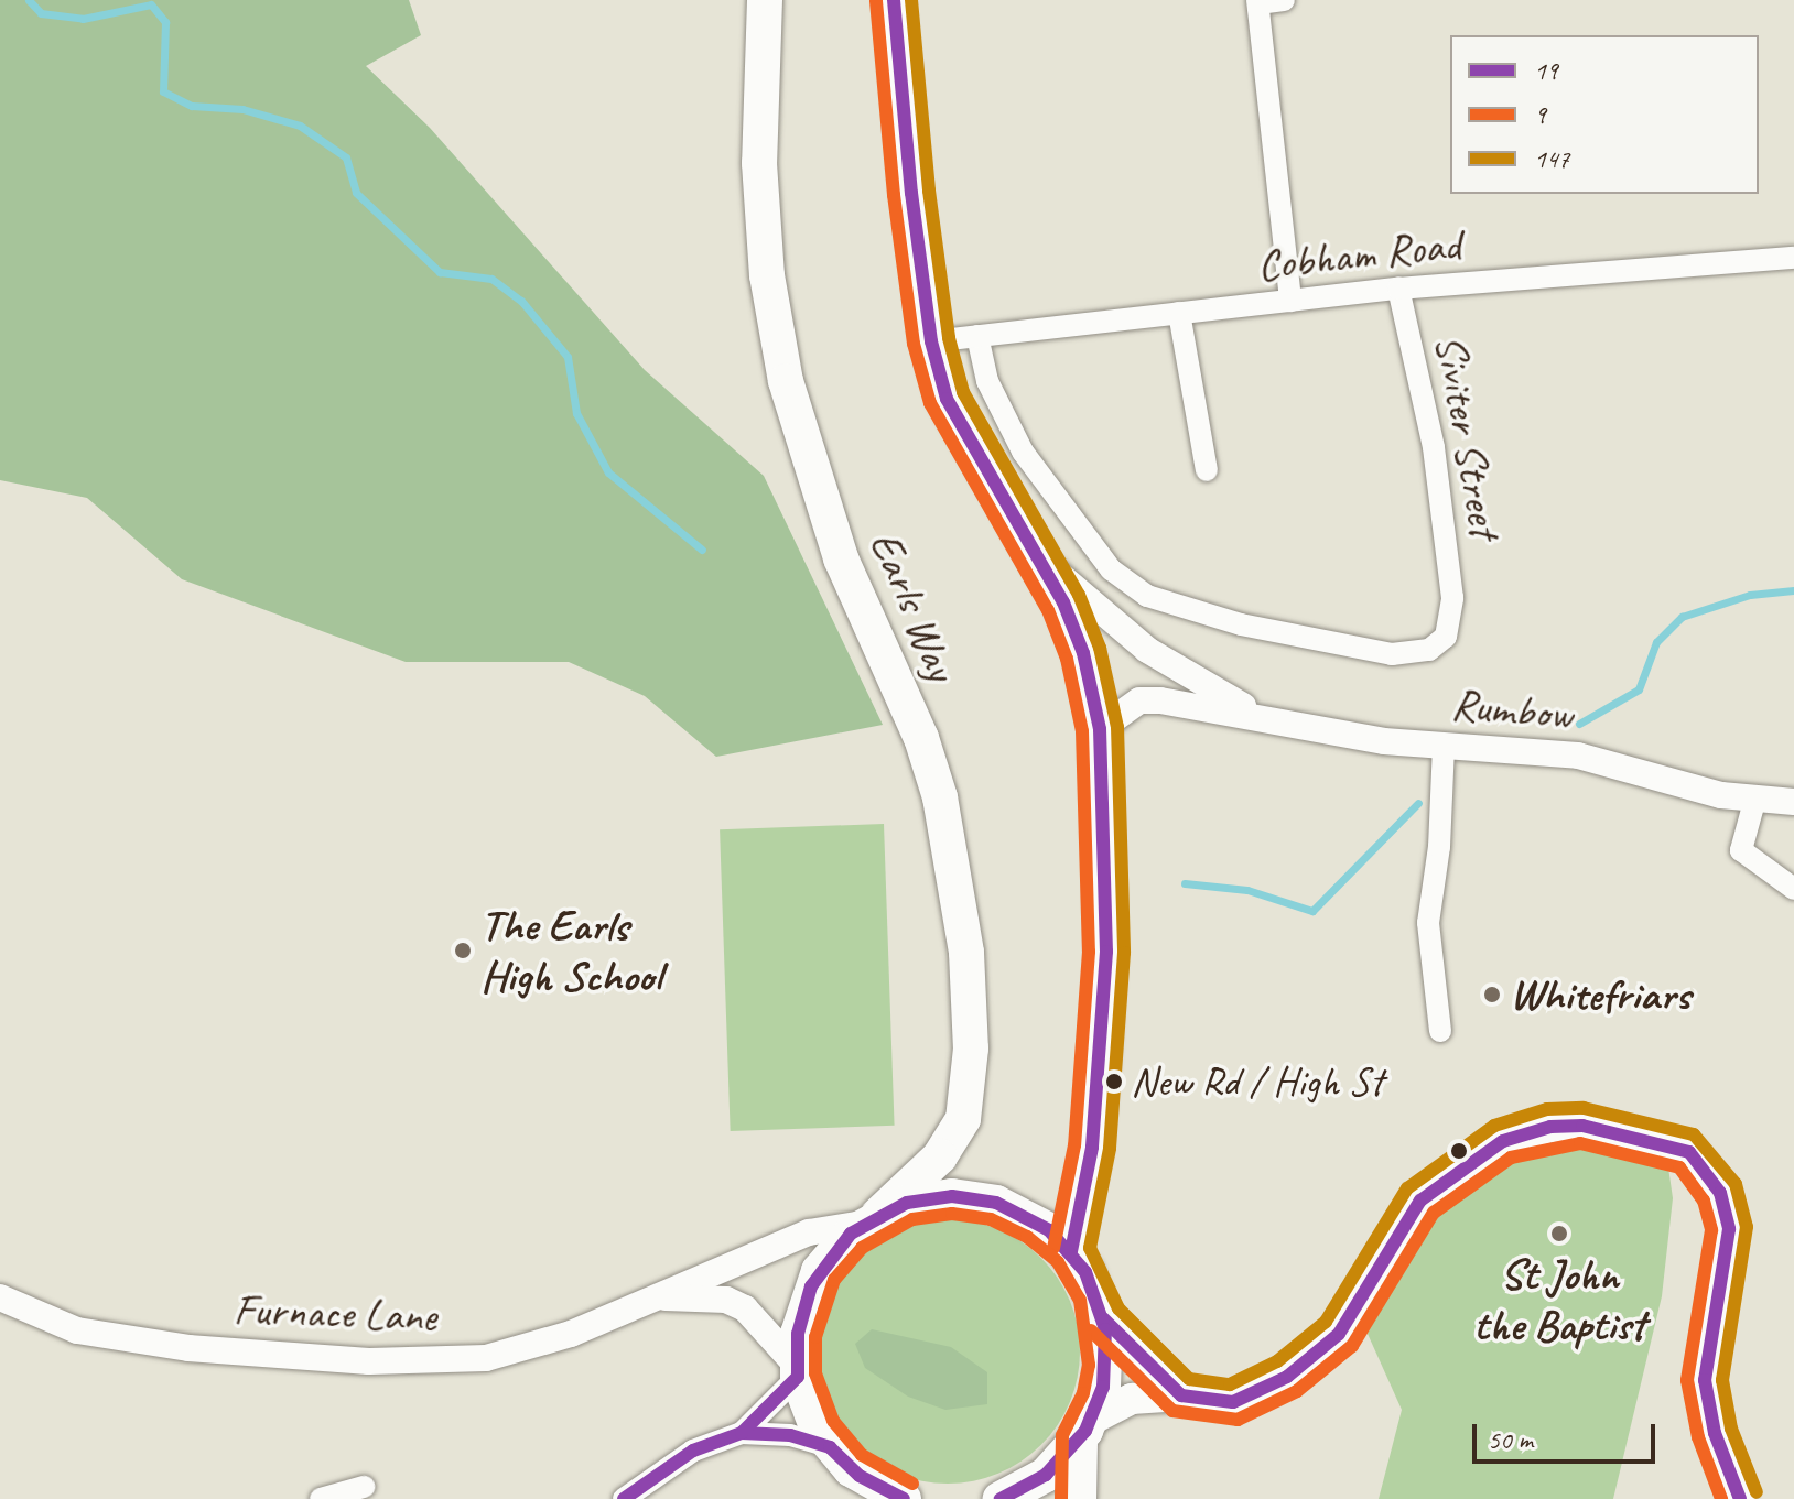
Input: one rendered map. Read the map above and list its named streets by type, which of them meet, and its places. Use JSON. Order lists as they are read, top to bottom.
{
  "streets": {
    "highway": ["Earls Way"],
    "street": [
      "Cobham Road",
      "Siviter Street",
      "Rumbow",
      "Furnace Lane"
    ]
  },
  "crossings": [
    ["Cobham Road", "Siviter Street"],
    ["Earls Way", "Furnace Lane"]
  ],
  "places": [
    "The Earls High School",
    "Whitefriars",
    "New Rd / High St",
    "St John the Baptist"
  ],
  "lines": ["transit line 19", "transit line 147", "transit line 9"],
  "legend": ["19", "9", "147"],
  "scale_bar": "50 m"
}
